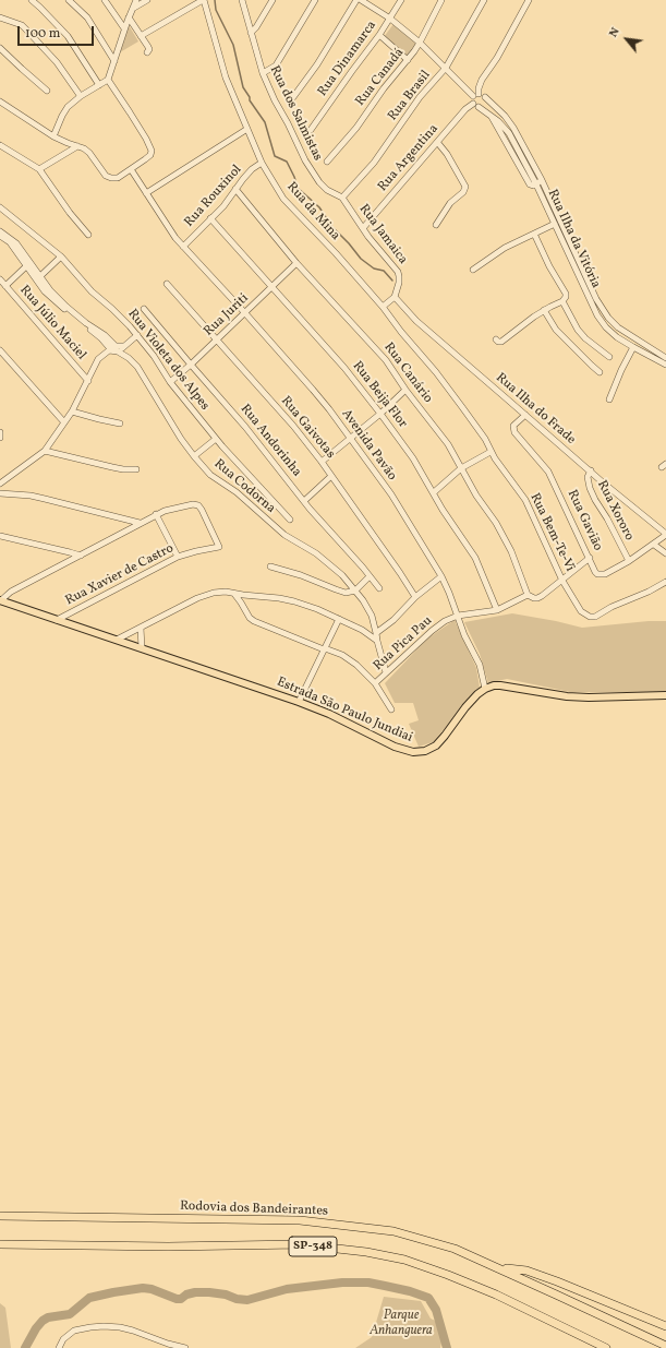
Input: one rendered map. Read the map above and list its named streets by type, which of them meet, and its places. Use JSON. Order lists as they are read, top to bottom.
{
  "streets": {
    "highway": ["Rodovia dos Bandeirantes", "SP-348"],
    "main road": ["Estrada São Paulo Jundiai"],
    "street": [
      "Rua Dinamarca",
      "Rua Canadá",
      "Rua Brasil",
      "Rua dos Salmistas",
      "Rua Argentina",
      "Rua Rouxinol",
      "Rua da Mina",
      "Rua Jamaica",
      "Rua Ilha da Vitória",
      "Rua Juriti",
      "Rua Júlio Maciel",
      "Rua Violeta dos Alpes",
      "Rua Canário",
      "Rua Beija Flor",
      "Rua Ilha do Frade",
      "Rua Gaivotas",
      "Rua Andorinha",
      "Avenida Pavão",
      "Rua Codorna",
      "Rua Xororo",
      "Rua Gavião",
      "Rua Bem-Te-Vi",
      "Rua Xavier de Castro",
      "Rua Pica Pau"
    ]
  },
  "crossings": [
    ["Rua Brasil", "Rua dos Salmistas"],
    ["Rua Brasil", "Rua Jamaica"],
    ["Rua dos Salmistas", "Rua Jamaica"],
    ["Rua Argentina", "Rua Jamaica"],
    ["Rua Argentina", "Rua Ilha da Vitória"],
    ["Rua Rouxinol", "Rua da Mina"],
    ["Rua Rouxinol", "Rua Canário"],
    ["Rua Rouxinol", "Rua Beija Flor"],
    ["Rua Rouxinol", "Avenida Pavão"],
    ["Rua da Mina", "Rua Bem-Te-Vi"],
    ["Rua Jamaica", "Rua Ilha do Frade"],
    ["Rua Juriti", "Rua Violeta dos Alpes"],
    ["Rua Juriti", "Rua Canário"],
    ["Rua Juriti", "Rua Beija Flor"],
    ["Rua Juriti", "Rua Gaivotas"],
    ["Rua Juriti", "Rua Andorinha"],
    ["Rua Juriti", "Avenida Pavão"],
    ["Rua Canário", "Rua Pica Pau"],
    ["Rua Beija Flor", "Rua Pica Pau"],
    ["Rua Ilha do Frade", "Rua Xororo"],
    ["Rua Ilha do Frade", "Rua Gavião"],
    ["Avenida Pavão", "Rua Pica Pau"],
    ["Avenida Pavão", "Estrada São Paulo Jundiai"],
    ["Rua Codorna", "Rua Pica Pau"],
    ["Rua Xororo", "Rua Gavião"],
    ["Rua Bem-Te-Vi", "Rua Pica Pau"],
    ["Rua Xavier de Castro", "Estrada São Paulo Jundiai"]
  ],
  "parks": ["Parque Anhanguera"],
  "scale_bar": "100 m",
  "north": "top left"
}
